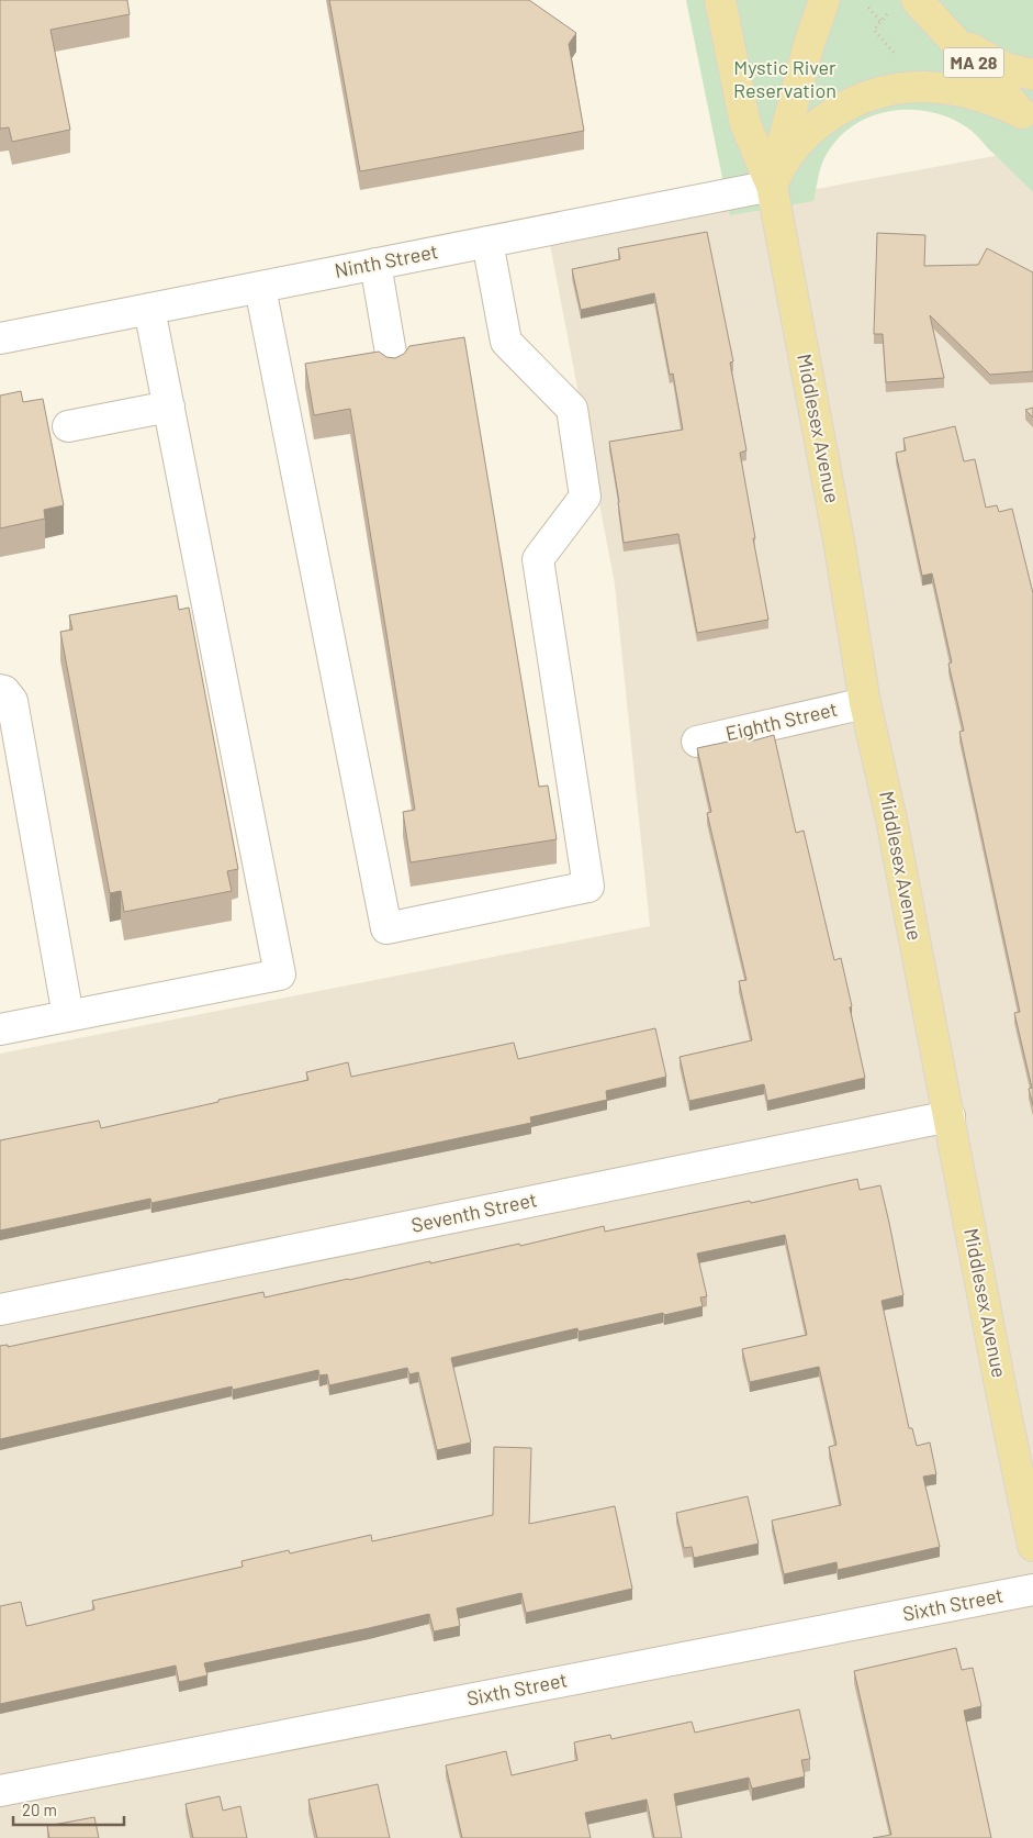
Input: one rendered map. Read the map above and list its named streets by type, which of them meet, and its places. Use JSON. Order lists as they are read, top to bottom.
{
  "streets": {
    "main road": ["MA 28", "Middlesex Avenue"],
    "street": [
      "Ninth Street",
      "Eighth Street",
      "Seventh Street",
      "Sixth Street"
    ]
  },
  "crossings": [
    ["Ninth Street", "Middlesex Avenue"],
    ["Middlesex Avenue", "Eighth Street"],
    ["Middlesex Avenue", "Seventh Street"]
  ],
  "parks": ["Mystic River Reservation"],
  "scale_bar": "20 m"
}
